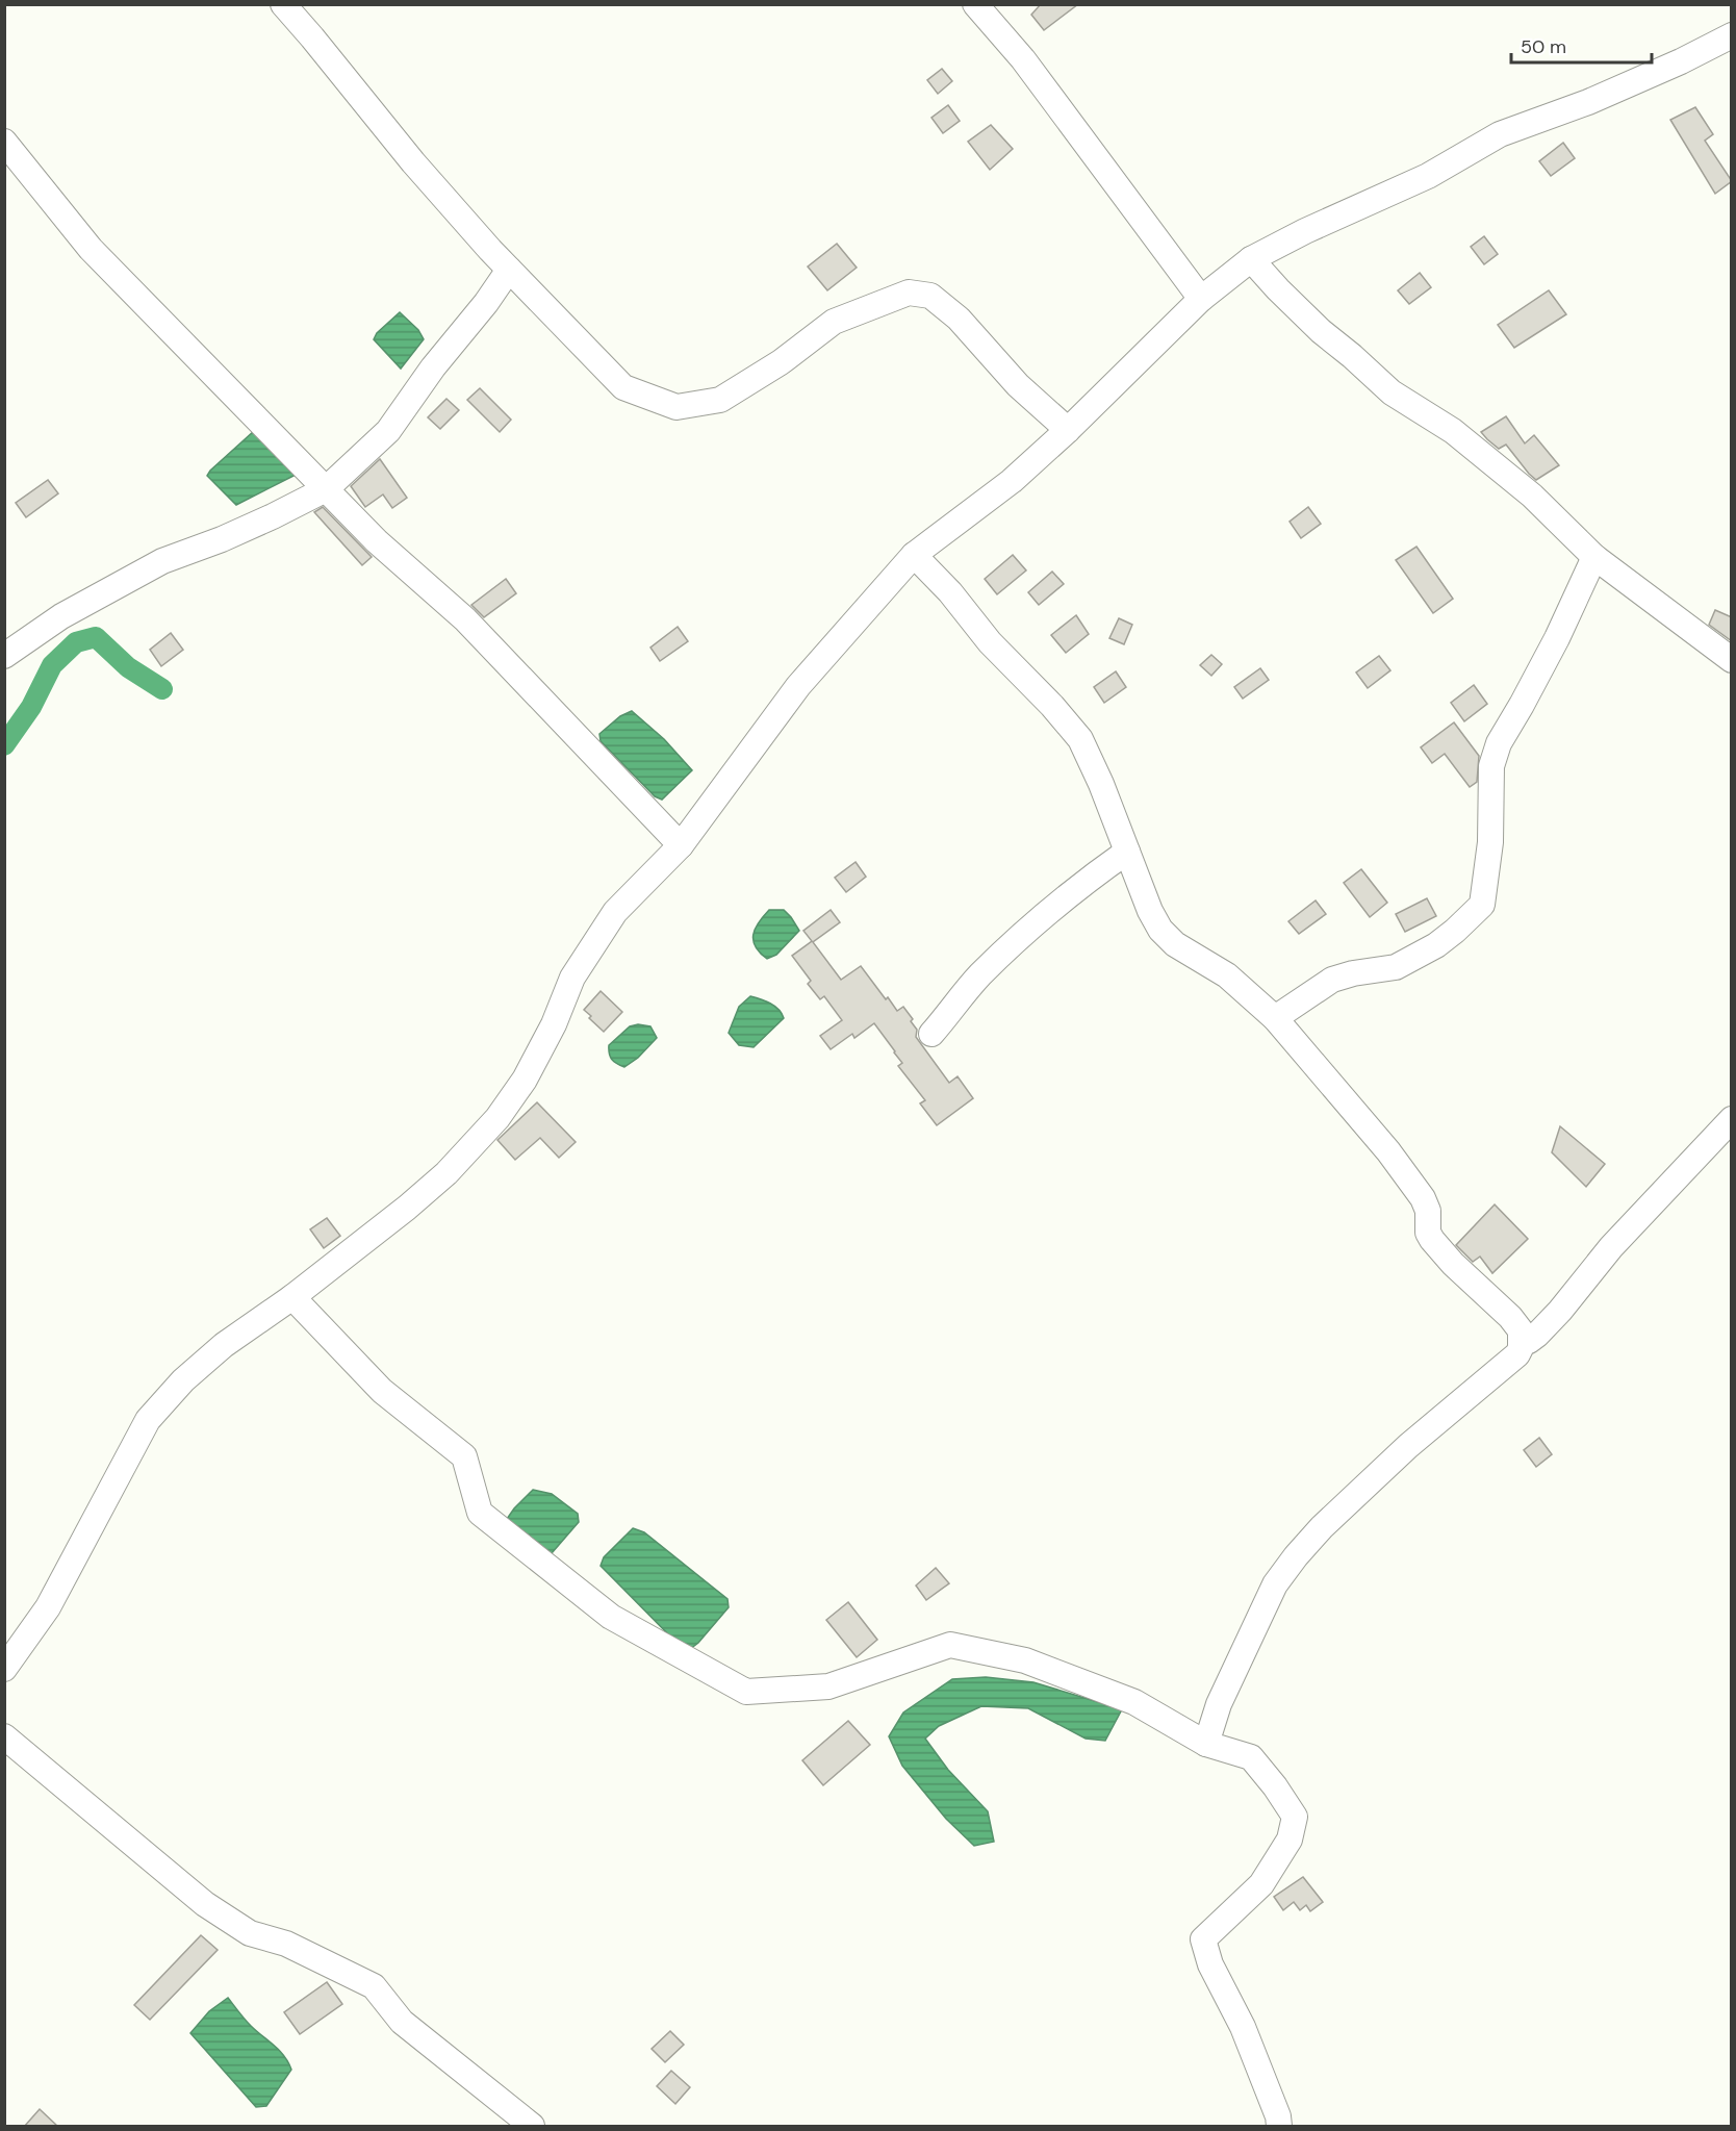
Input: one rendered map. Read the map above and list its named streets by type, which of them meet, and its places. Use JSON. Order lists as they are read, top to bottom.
{
  "scale_bar": "50 m"
}
